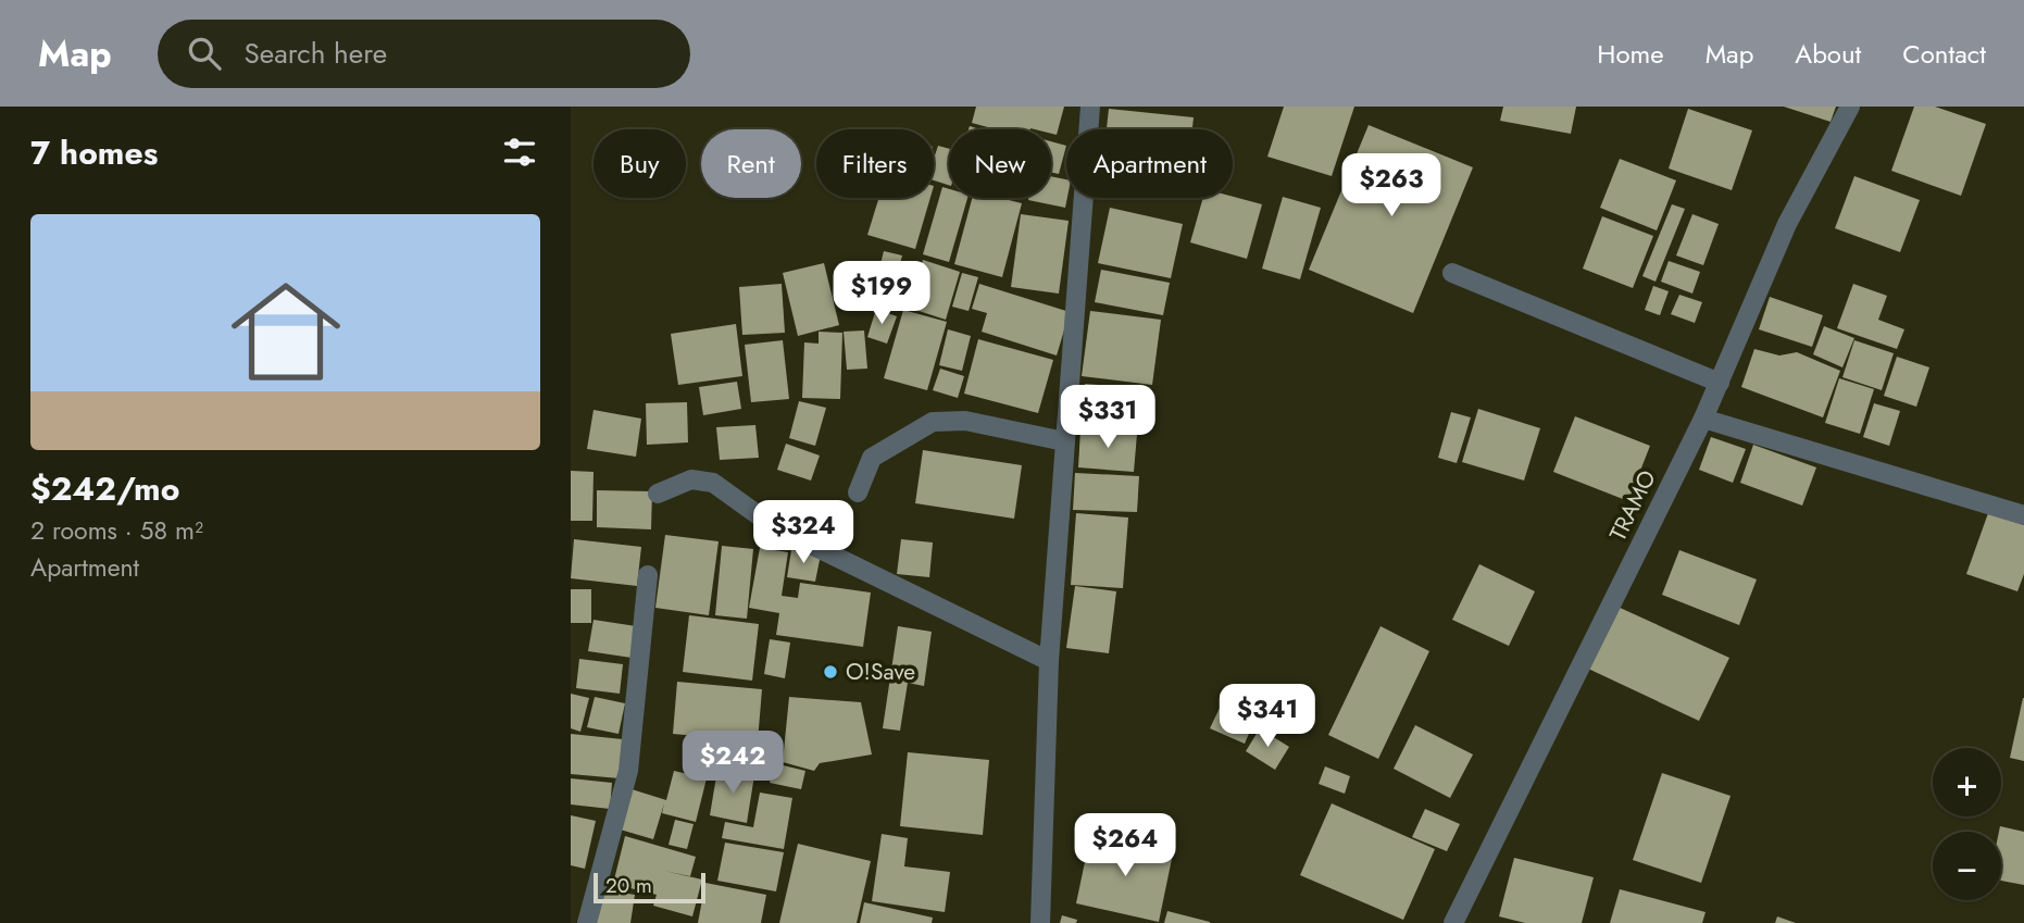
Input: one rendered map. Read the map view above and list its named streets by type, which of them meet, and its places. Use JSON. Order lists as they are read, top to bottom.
{
  "streets": {
    "street": ["TRAMO"]
  },
  "places": ["O!Save"],
  "scale_bar": "20 m",
  "page": {
    "header": "Map",
    "search": "Search here",
    "nav": [
      "Home",
      "Map",
      "About",
      "Contact"
    ],
    "heading": "7 homes",
    "chip": [
      "Buy",
      "Rent",
      "Filters",
      "New",
      "Apartment"
    ],
    "price": [
      "$263",
      "$199",
      "$331",
      "$324",
      "$341",
      "$242",
      "$264"
    ],
    "list": [
      {
        "name": "$242/mo",
        "note": "2 rooms · 58 m² · Apartment"
      }
    ],
    "map_buttons": ["+", "−"],
    "scale": "20 m"
  }
}
